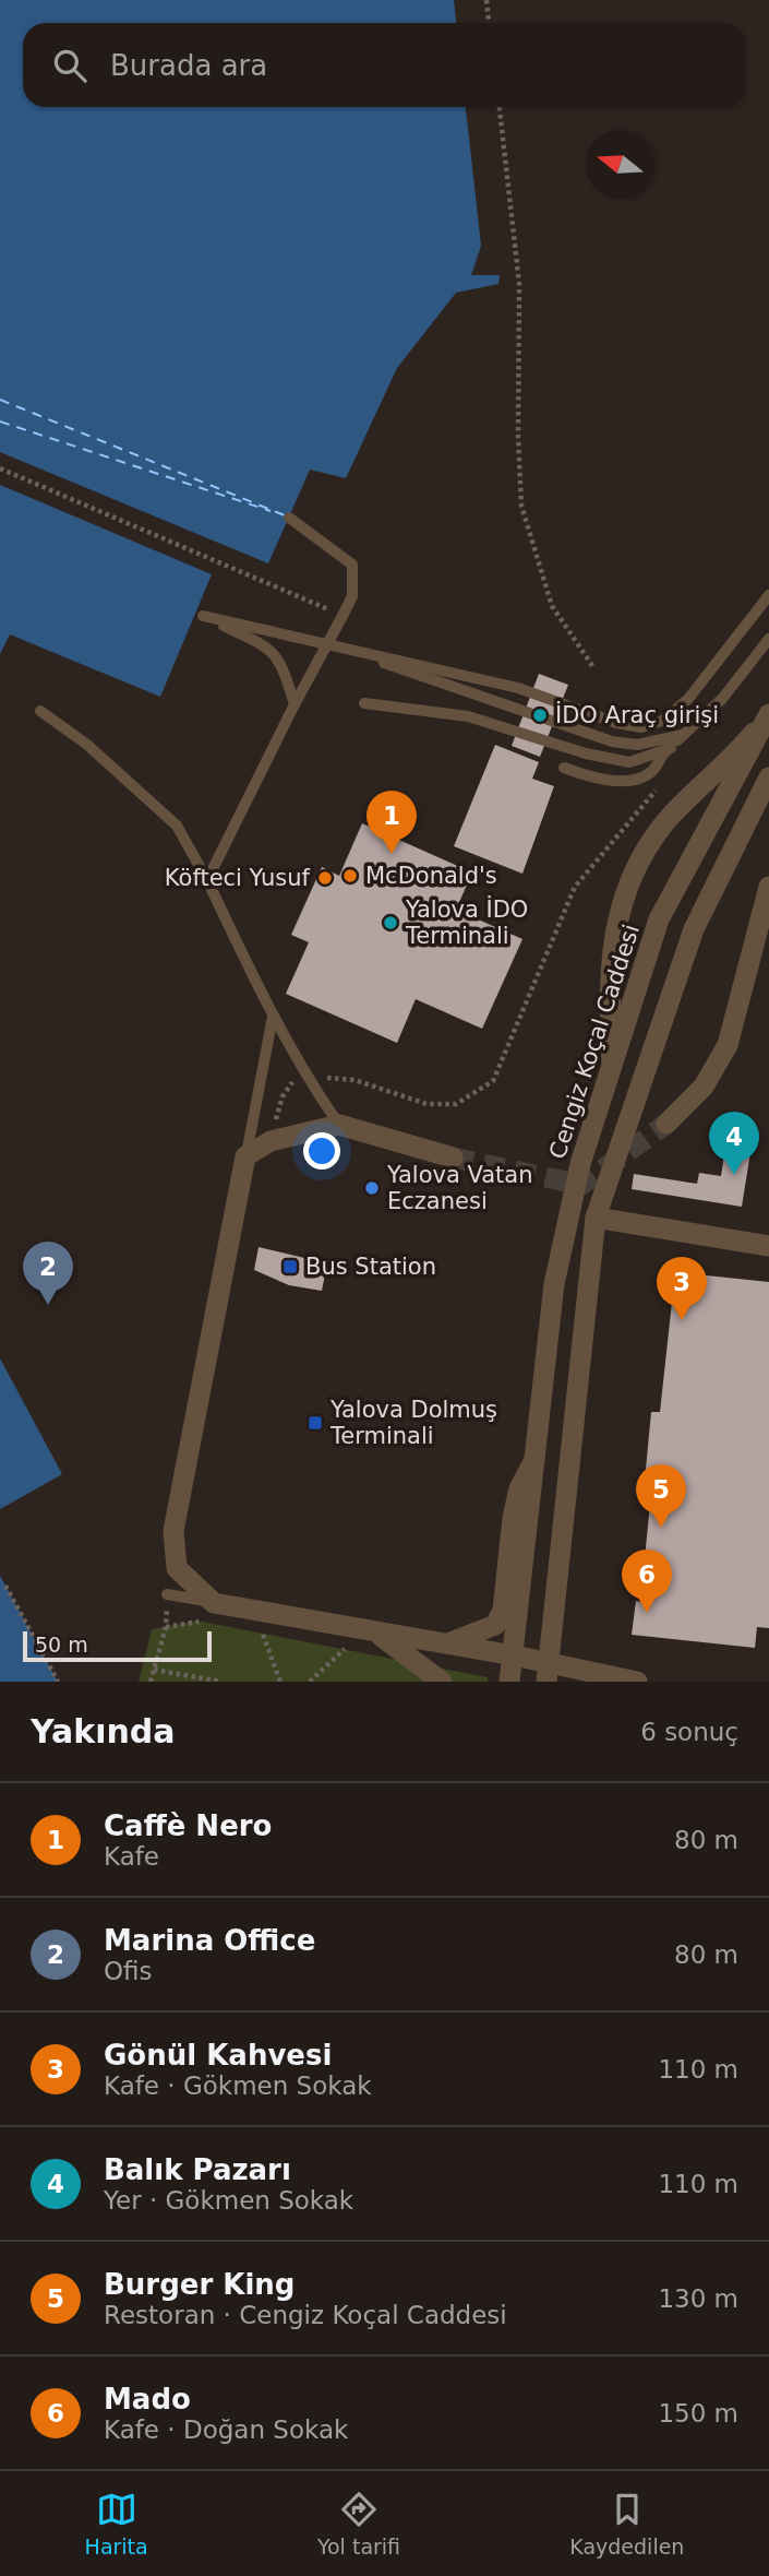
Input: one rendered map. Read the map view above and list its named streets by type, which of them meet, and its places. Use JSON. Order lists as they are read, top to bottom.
{
  "streets": {
    "street": ["Cengiz Koçal Caddesi"]
  },
  "places": {
    "other": [
      "İDO Araç girişi",
      "McDonald's",
      "Köfteci Yusuf",
      "Yalova İDO Terminali",
      "Yalova Vatan Eczanesi"
    ],
    "transit": ["Bus Station", "Yalova Dolmuş Terminali"]
  },
  "scale_bar": "50 m",
  "north": "left",
  "page": {
    "search": "Burada ara",
    "pins": [
      "1",
      "4",
      "2",
      "3",
      "5",
      "6"
    ],
    "scale": "50 m",
    "heading": ["Yakında", "6 sonuç"],
    "list": [
      {
        "mark": "1",
        "name": "Caffè Nero",
        "note": "Kafe",
        "value": "80 m"
      },
      {
        "mark": "2",
        "name": "Marina Office",
        "note": "Ofis",
        "value": "80 m"
      },
      {
        "mark": "3",
        "name": "Gönül Kahvesi",
        "note": "Kafe · Gökmen Sokak",
        "value": "110 m"
      },
      {
        "mark": "4",
        "name": "Balık Pazarı",
        "note": "Yer · Gökmen Sokak",
        "value": "110 m"
      },
      {
        "mark": "5",
        "name": "Burger King",
        "note": "Restoran · Cengiz Koçal Caddesi",
        "value": "130 m"
      },
      {
        "mark": "6",
        "name": "Mado",
        "note": "Kafe · Doğan Sokak",
        "value": "150 m"
      }
    ],
    "nav": ["Harita", "Yol tarifi", "Kaydedilen"]
  }
}
